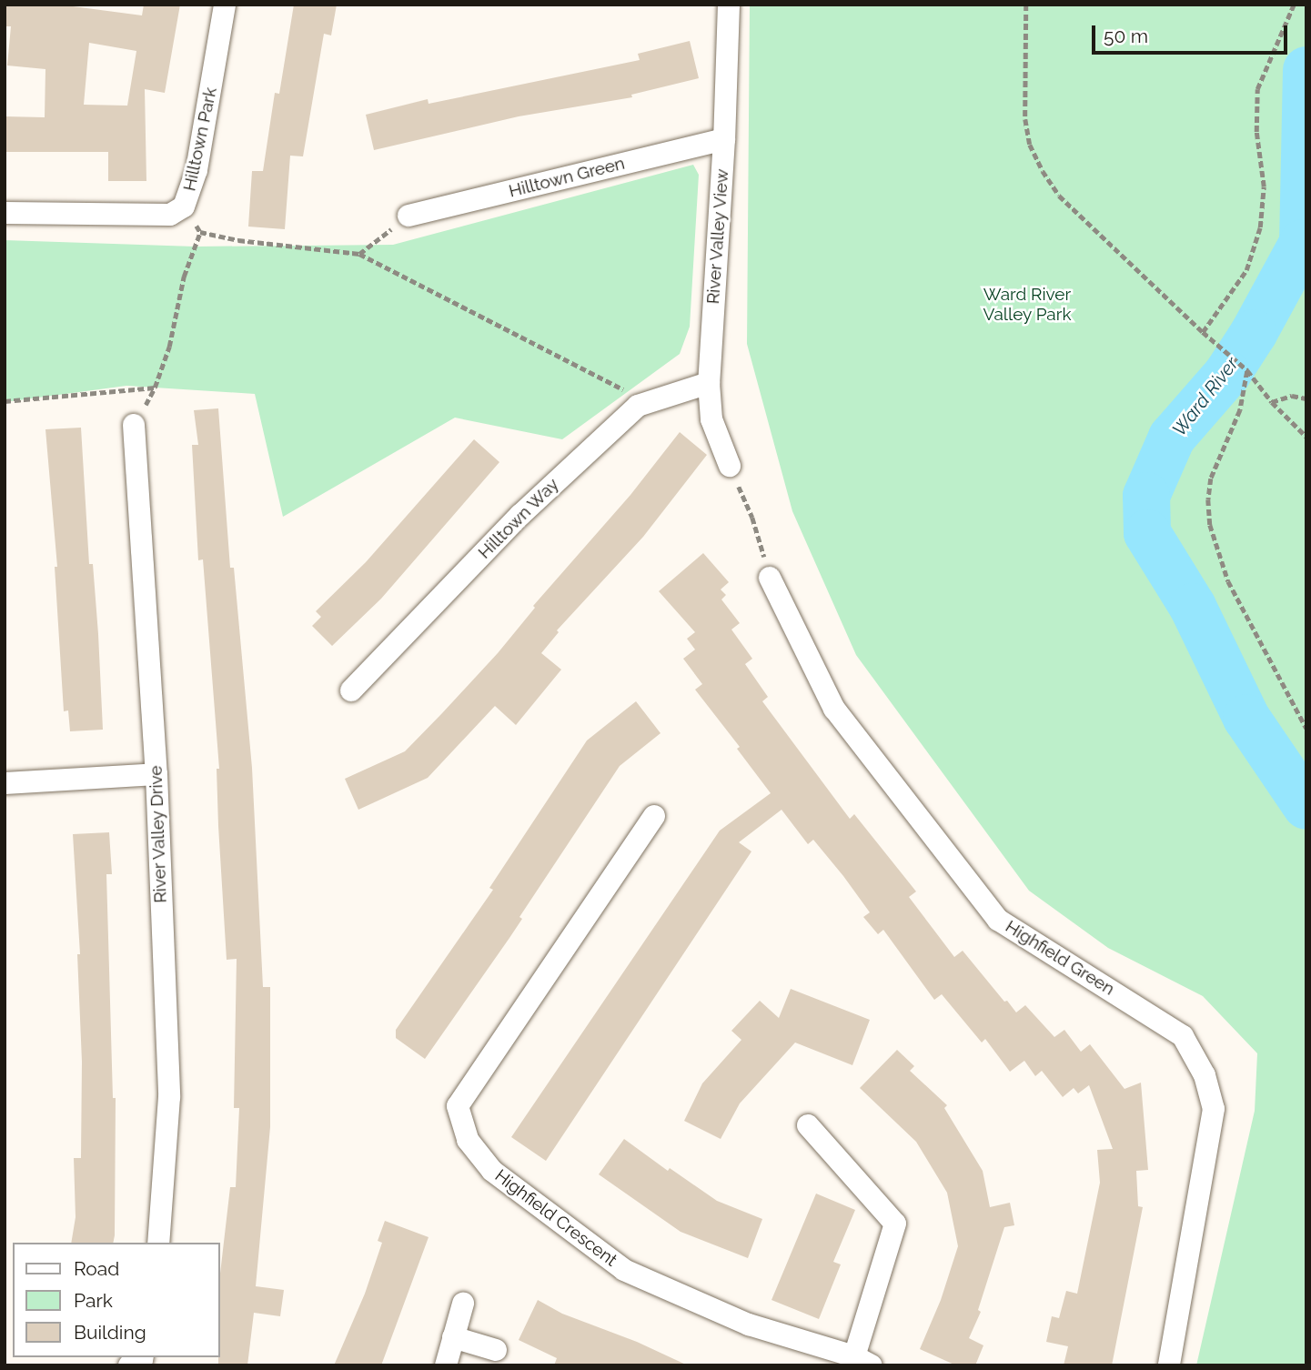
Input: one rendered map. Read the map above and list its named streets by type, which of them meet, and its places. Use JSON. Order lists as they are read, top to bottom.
{
  "streets": {
    "street": [
      "Hilltown Park",
      "Hilltown Green",
      "River Valley View",
      "Hilltown Way",
      "River Valley Drive",
      "Highfield Green",
      "Highfield Crescent"
    ]
  },
  "crossings": [
    ["Hilltown Green", "River Valley View"],
    ["River Valley View", "Hilltown Way"]
  ],
  "water": ["Ward River"],
  "parks": ["Ward River Valley Park"],
  "legend": ["Road", "Park", "Building"],
  "scale_bar": "50 m"
}
